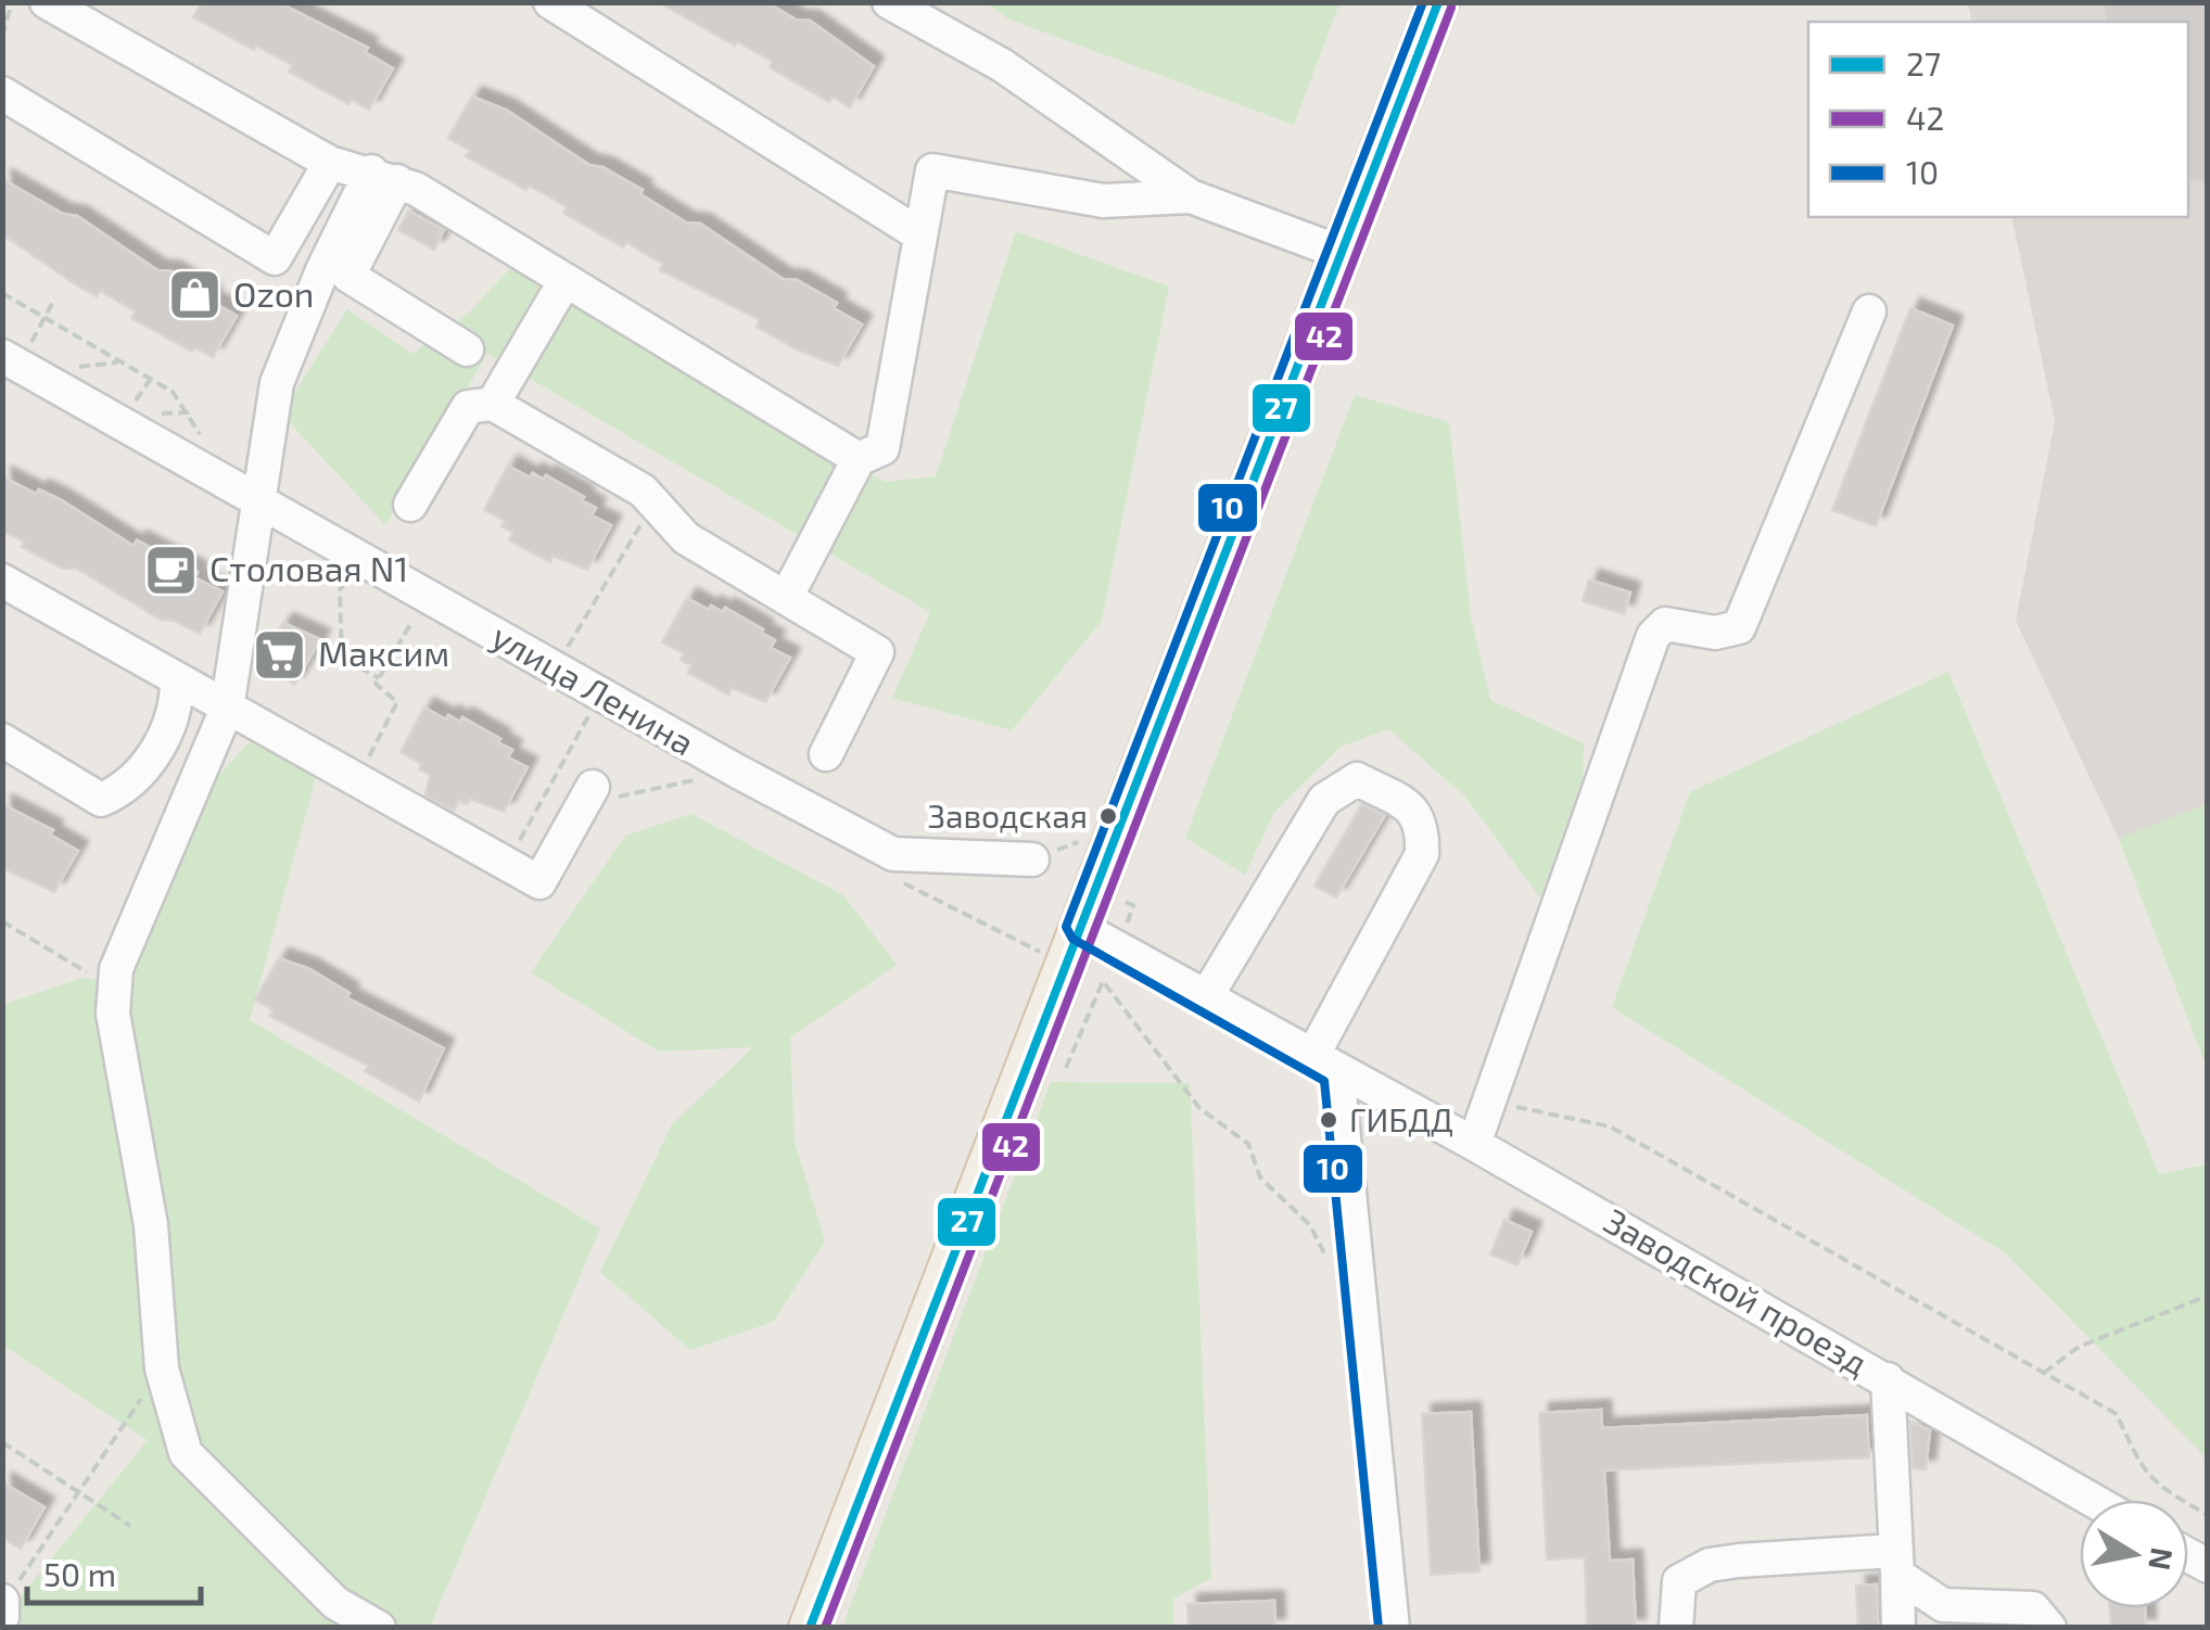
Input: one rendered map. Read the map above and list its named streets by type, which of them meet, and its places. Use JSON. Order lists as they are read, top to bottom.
{
  "streets": {
    "street": ["улица Ленина", "Заводской проезд"]
  },
  "places": {
    "shop": ["Ozon"],
    "cafe": ["Столовая N1"],
    "supermarket": ["Максим"],
    "other": ["Заводская", "ГИБДД"]
  },
  "lines": ["transit line 27", "transit line 10", "transit line 42"],
  "legend": ["27", "42", "10"],
  "scale_bar": "50 m",
  "north": "right"
}
